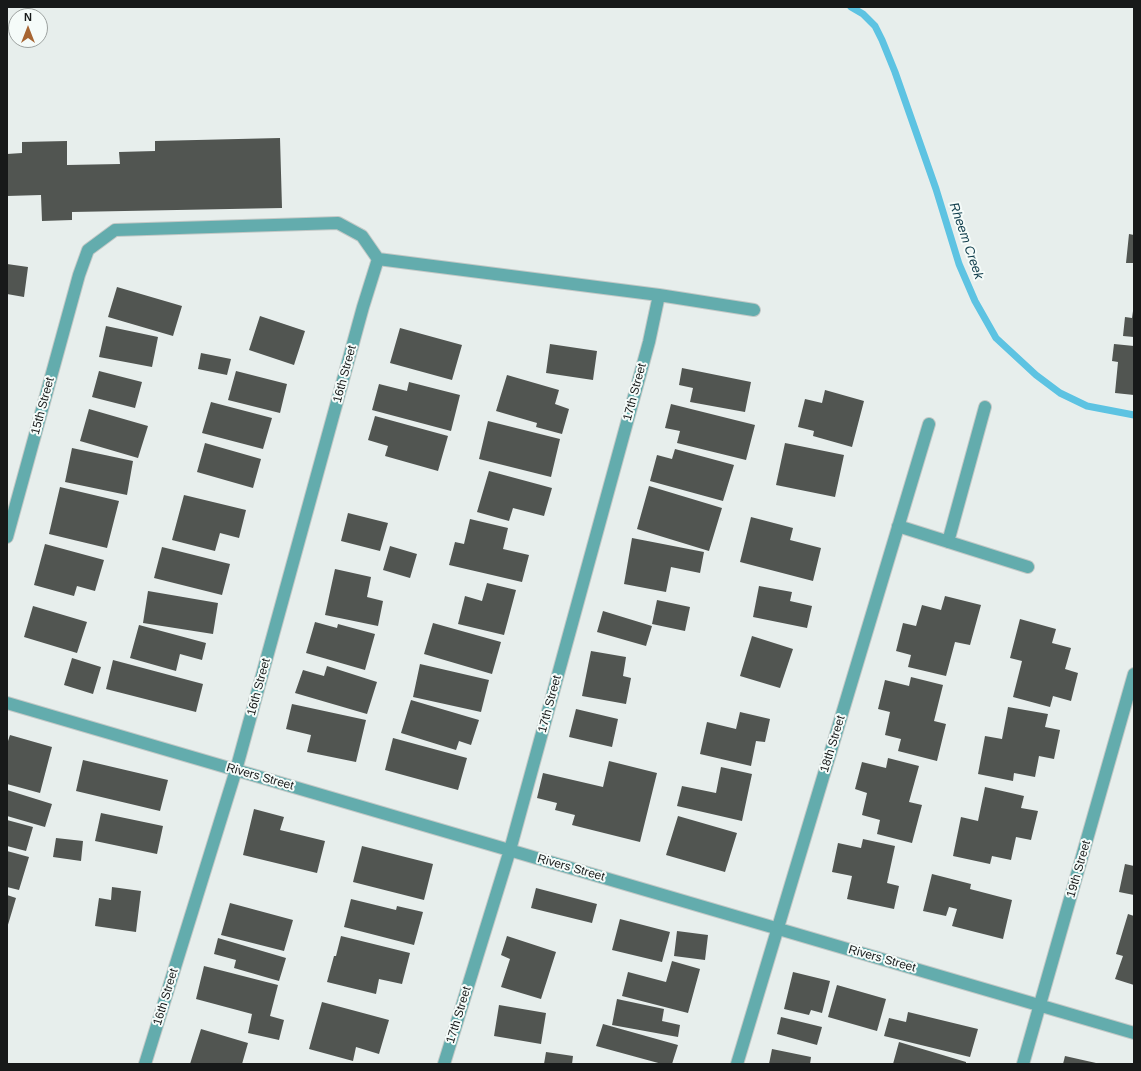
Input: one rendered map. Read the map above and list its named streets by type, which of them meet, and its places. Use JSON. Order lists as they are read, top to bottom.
{
  "streets": {
    "street": [
      "16th Street",
      "17th Street",
      "15th Street",
      "18th Street",
      "Rivers Street",
      "19th Street"
    ]
  },
  "crossings": [
    ["16th Street", "15th Street"],
    ["16th Street", "Rivers Street"],
    ["17th Street", "Rivers Street"],
    ["18th Street", "Rivers Street"],
    ["Rivers Street", "19th Street"]
  ],
  "water": ["Rheem Creek"],
  "north": "top"
}
